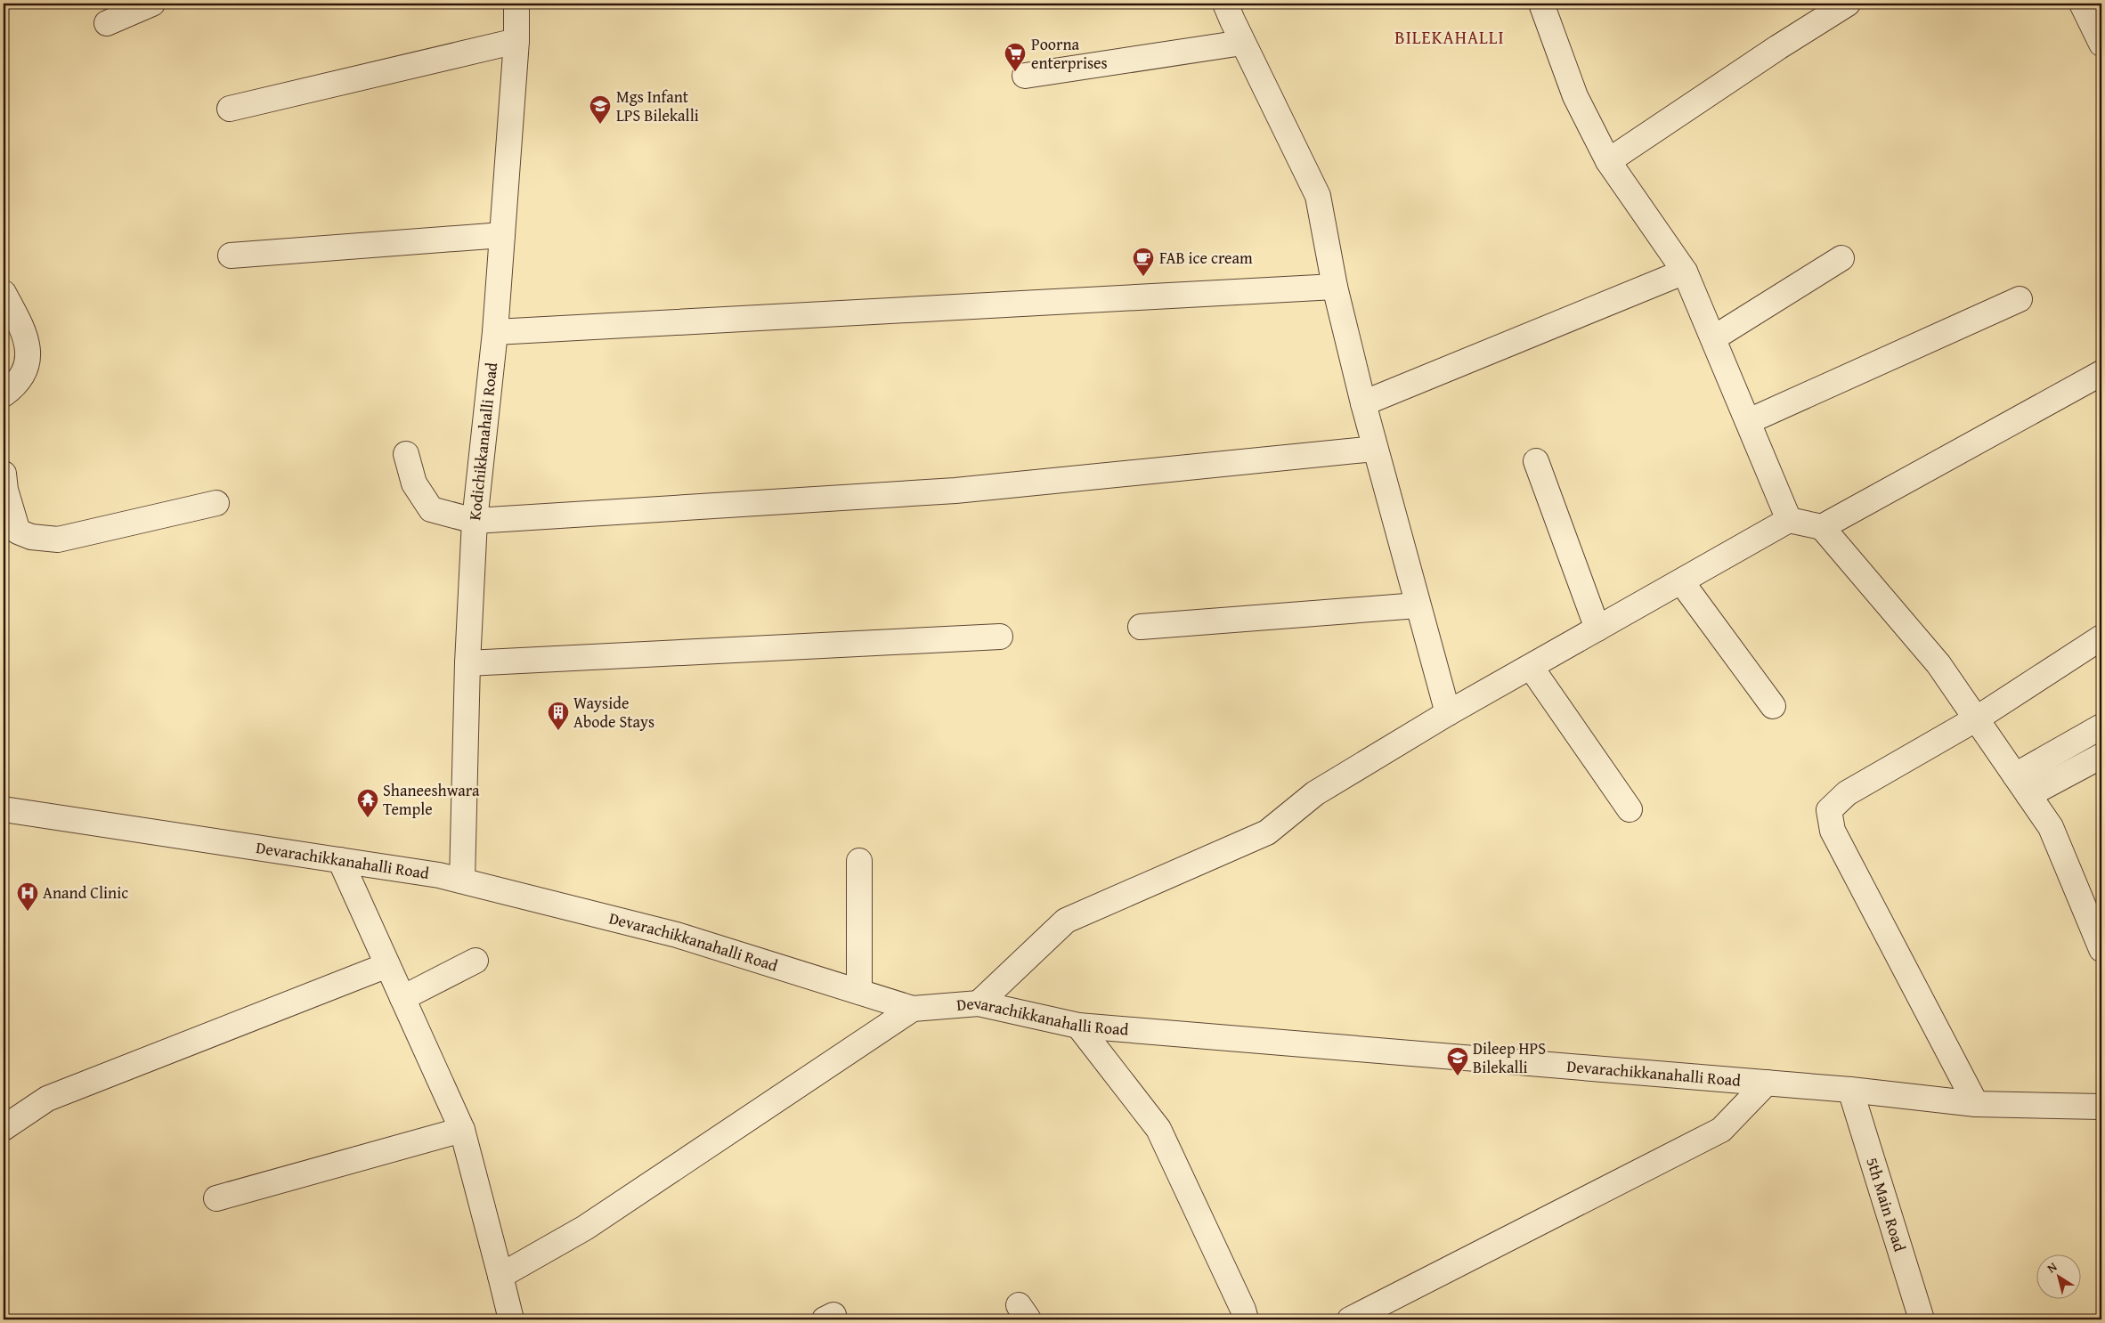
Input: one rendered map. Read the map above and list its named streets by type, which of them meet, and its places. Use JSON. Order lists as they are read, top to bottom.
{
  "streets": {
    "street": ["Kodichikkanahalli Road", "Devarachikkanahalli Road", "5th Main Road"]
  },
  "crossings": [
    ["Kodichikkanahalli Road", "Devarachikkanahalli Road"],
    ["Devarachikkanahalli Road", "5th Main Road"]
  ],
  "districts": ["BILEKAHALLI"],
  "places": {
    "supermarket": ["Poorna enterprises"],
    "school or university": ["Mgs Infant LPS Bilekalli", "Dileep HPS Bilekalli"],
    "cafe": ["FAB ice cream"],
    "building": ["Wayside Abode Stays"],
    "temple": ["Shaneeshwara Temple"],
    "hospital": ["Anand Clinic"]
  },
  "north": "top left"
}
